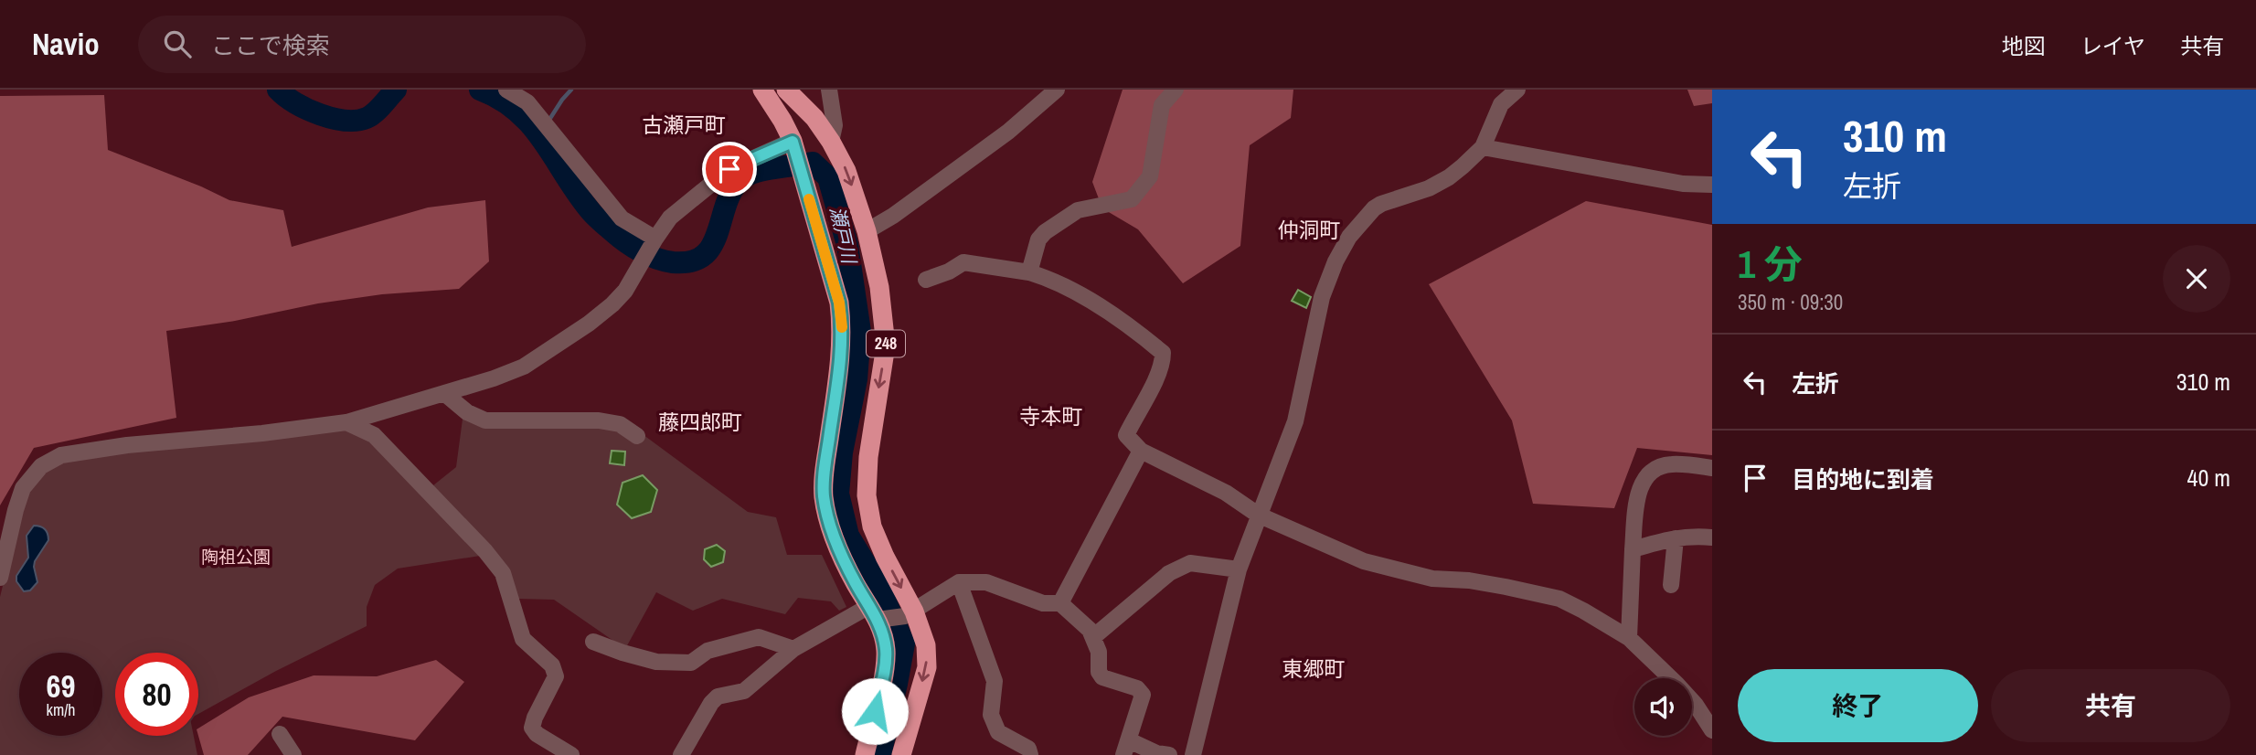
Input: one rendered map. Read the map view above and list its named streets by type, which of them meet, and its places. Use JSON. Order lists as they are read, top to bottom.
{
  "streets": {
    "highway": ["248"]
  },
  "districts": [
    "古瀬戸町",
    "仲洞町",
    "寺本町",
    "藤四郎町",
    "東郷町"
  ],
  "water": ["瀬戸川"],
  "parks": ["陶祖公園"],
  "page": {
    "header": "Navio",
    "search": "ここで検索",
    "nav": ["地図", "レイヤ", "共有"],
    "turn": ["310 m", "左折"],
    "heading": ["1 分", "350 m · 09:30"],
    "list": [
      {
        "name": "左折",
        "value": "310 m"
      },
      {
        "name": "目的地に到着",
        "value": "40 m"
      }
    ],
    "speed": "69 km/h",
    "limit": "80",
    "buttons": ["終了", "共有"]
  }
}
